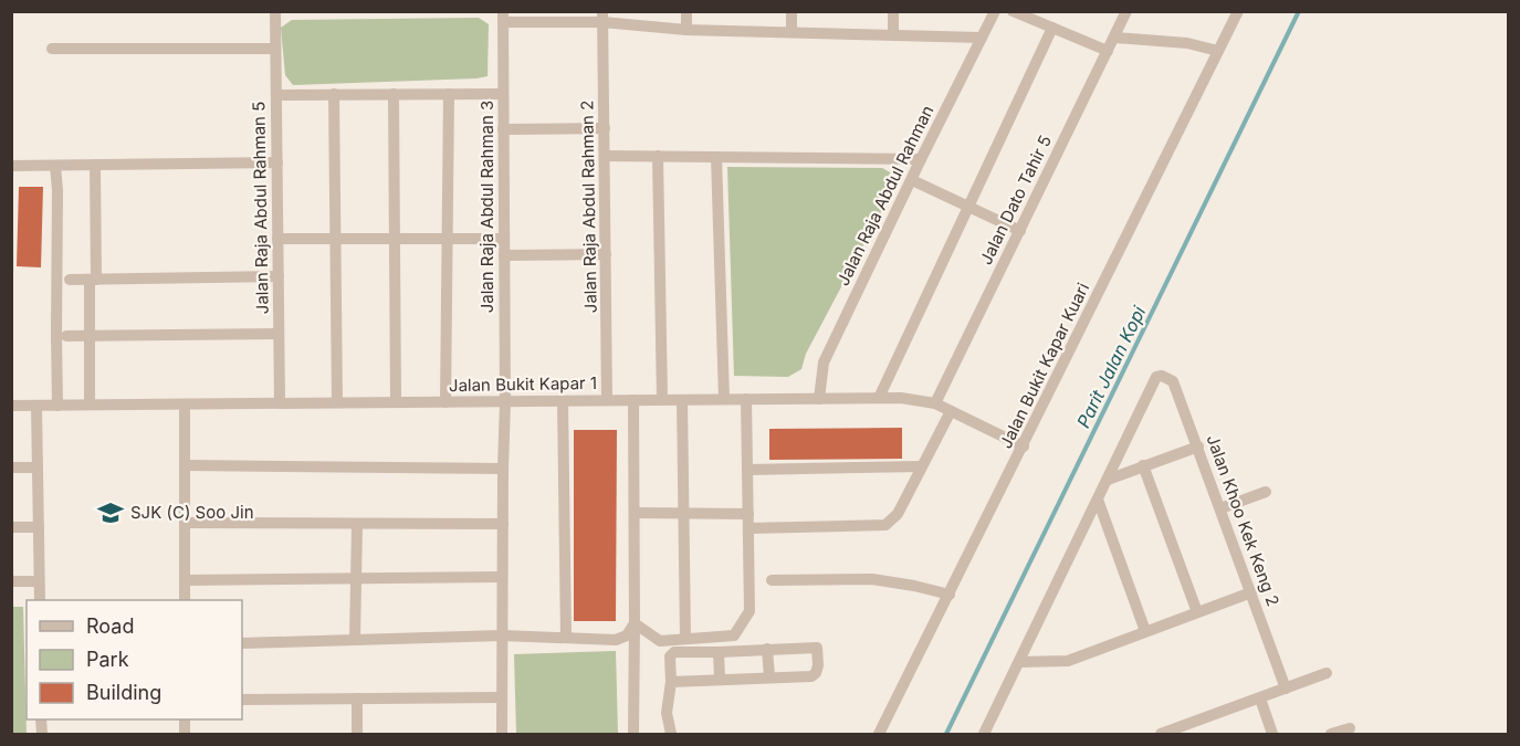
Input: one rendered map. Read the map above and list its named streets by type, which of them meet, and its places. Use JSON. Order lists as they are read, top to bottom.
{
  "streets": {
    "street": [
      "Jalan Raja Abdul Rahman",
      "Jalan Dato Tahir 5",
      "Jalan Raja Abdul Rahman 3",
      "Jalan Raja Abdul Rahman 2",
      "Jalan Raja Abdul Rahman 5",
      "Jalan Bukit Kapar Kuari",
      "Jalan Bukit Kapar 1",
      "Jalan Khoo Kek Keng 2"
    ]
  },
  "crossings": [
    ["Jalan Raja Abdul Rahman", "Jalan Bukit Kapar 1"],
    ["Jalan Dato Tahir 5", "Jalan Bukit Kapar 1"],
    ["Jalan Raja Abdul Rahman 3", "Jalan Bukit Kapar 1"],
    ["Jalan Raja Abdul Rahman 2", "Jalan Bukit Kapar 1"],
    ["Jalan Raja Abdul Rahman 5", "Jalan Bukit Kapar 1"],
    ["Jalan Bukit Kapar Kuari", "Jalan Bukit Kapar 1"]
  ],
  "water": ["Parit Jalan Kopi"],
  "places": {
    "school or university": ["SJK (C) Soo Jin"]
  },
  "legend": ["Road", "Park", "Building"]
}
